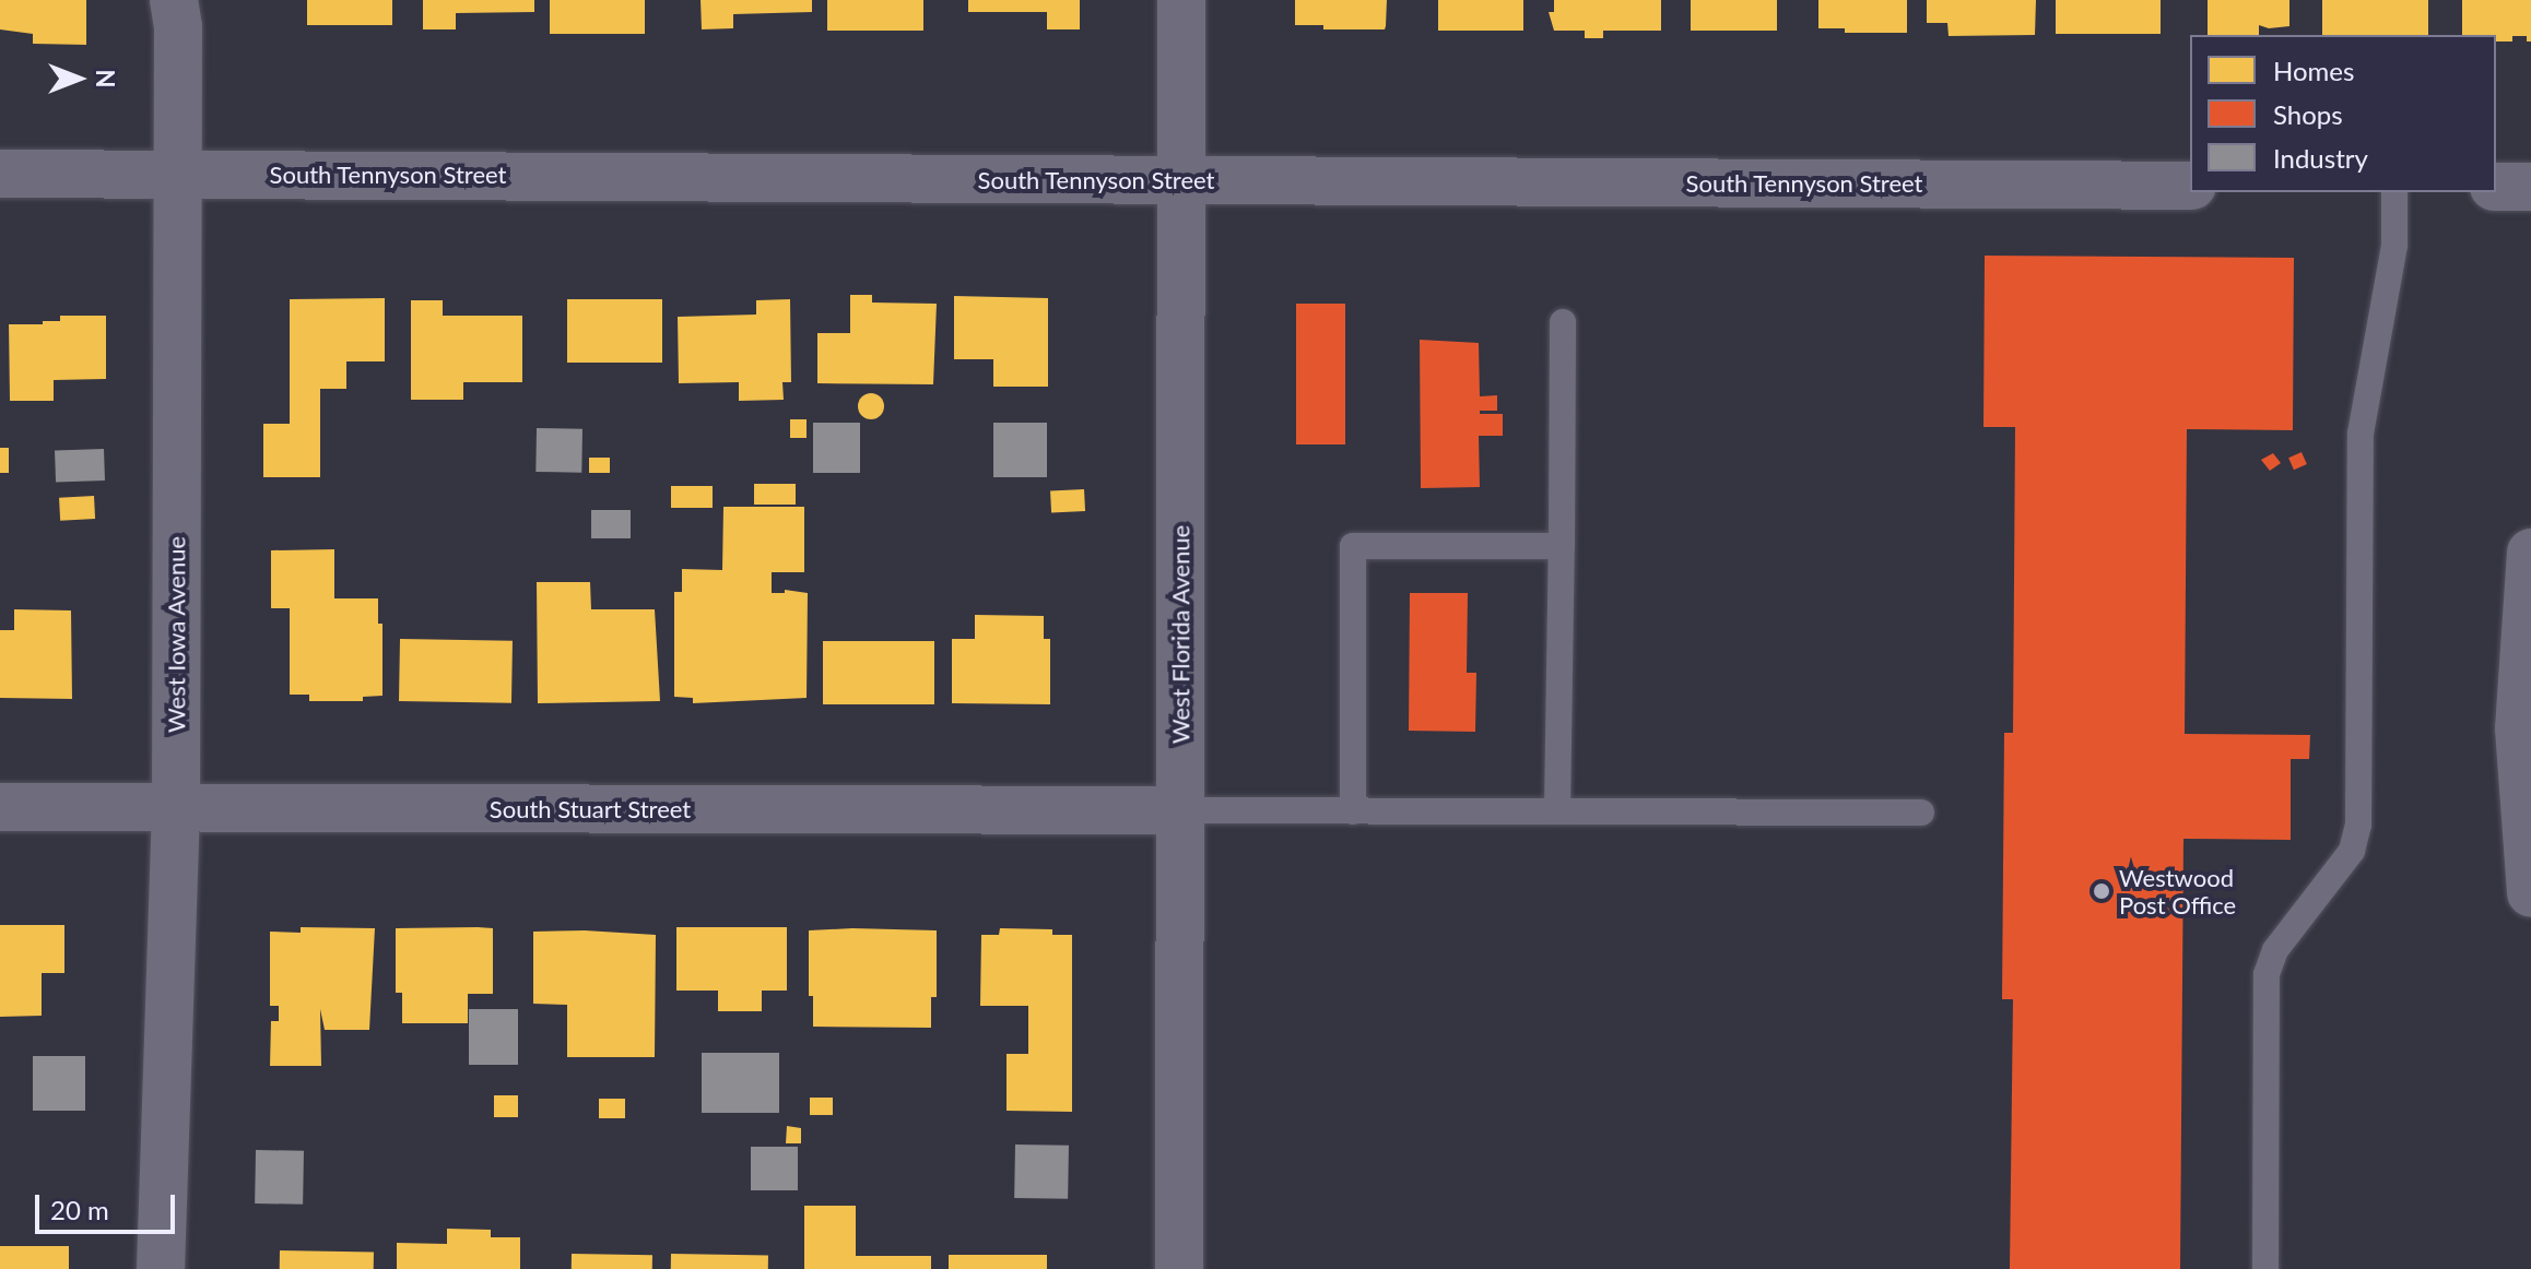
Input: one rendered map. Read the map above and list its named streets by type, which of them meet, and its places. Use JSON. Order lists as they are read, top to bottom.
{
  "streets": {
    "street": [
      "South Tennyson Street",
      "West Iowa Avenue",
      "West Florida Avenue",
      "South Stuart Street"
    ]
  },
  "crossings": [
    ["South Tennyson Street", "West Iowa Avenue"],
    ["South Tennyson Street", "West Florida Avenue"],
    ["West Iowa Avenue", "South Stuart Street"],
    ["West Florida Avenue", "South Stuart Street"]
  ],
  "places": ["Westwood Post Office"],
  "legend": ["Homes", "Shops", "Industry"],
  "scale_bar": "20 m",
  "north": "right"
}
